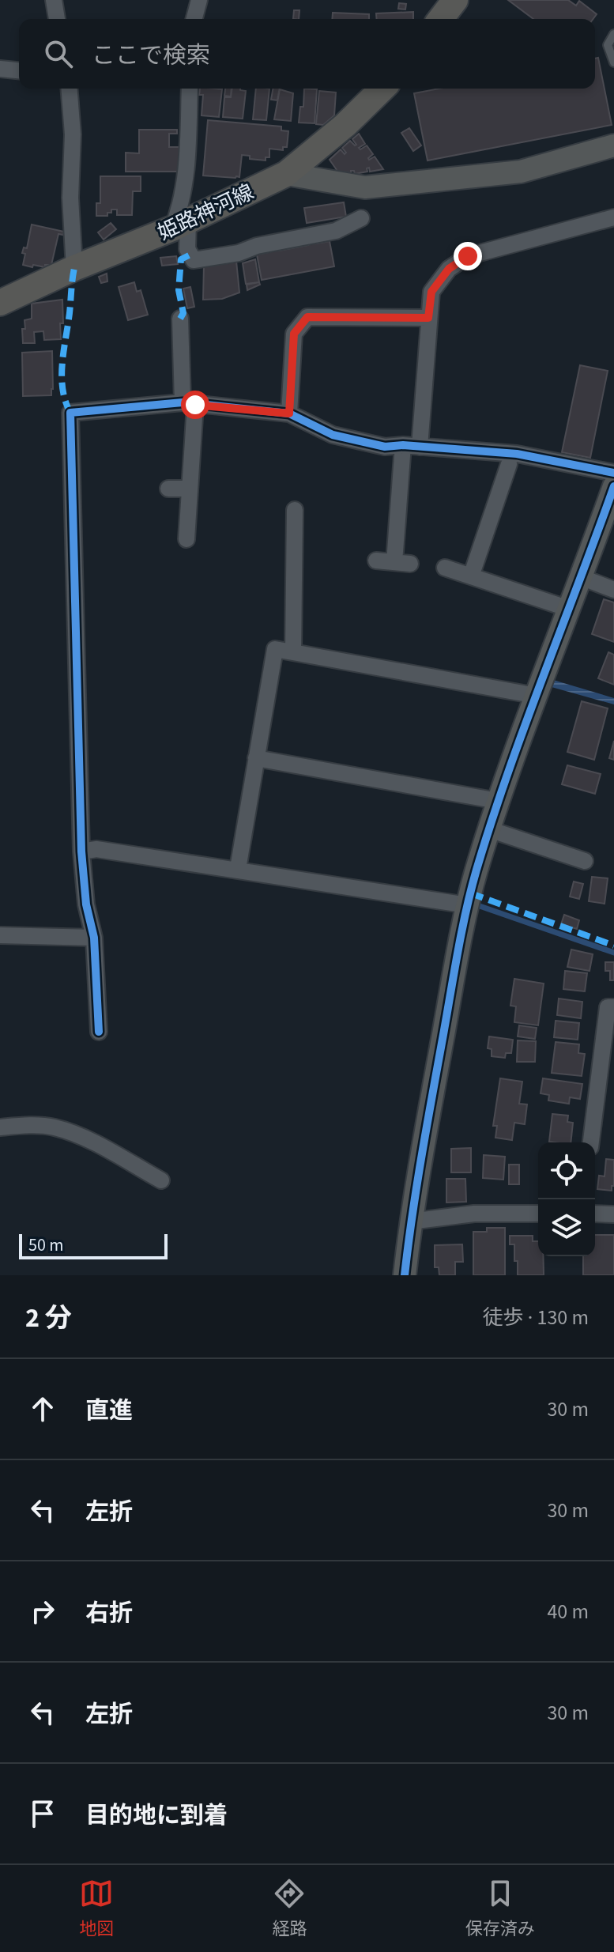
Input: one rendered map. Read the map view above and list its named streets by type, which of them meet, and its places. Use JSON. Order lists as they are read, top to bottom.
{
  "streets": {
    "main road": ["姫路神河線"]
  },
  "scale_bar": "50 m",
  "page": {
    "search": "ここで検索",
    "scale": "50 m",
    "heading": ["2 分", "徒歩 · 130 m"],
    "list": [
      ["直進", "30 m"],
      ["左折", "30 m"],
      ["右折", "40 m"],
      ["左折", "30 m"],
      "目的地に到着"
    ],
    "nav": ["地図", "経路", "保存済み"]
  }
}
